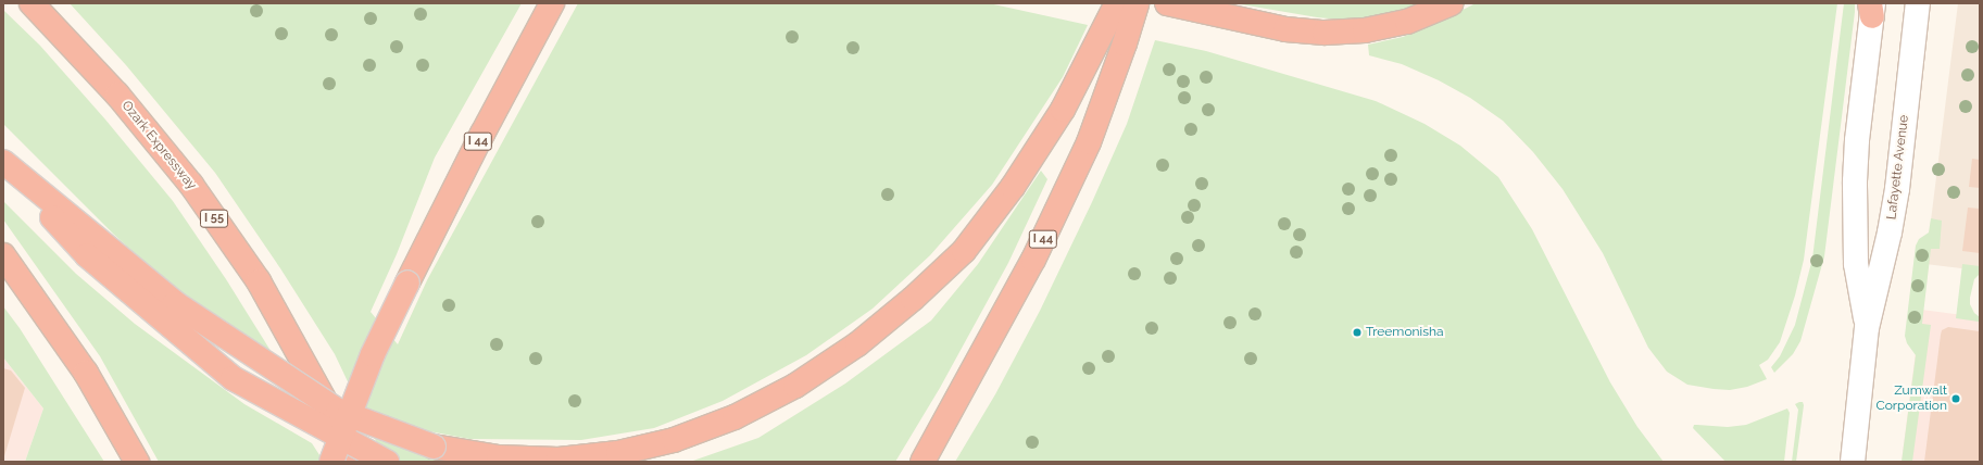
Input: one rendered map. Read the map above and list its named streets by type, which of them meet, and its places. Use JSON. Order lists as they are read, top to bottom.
{
  "streets": {
    "highway": ["I 44", "Ozark Expressway", "I 55"],
    "street": ["Lafayette Avenue"]
  },
  "places": ["Treemonisha", "Zumwalt Corporation"]
}
